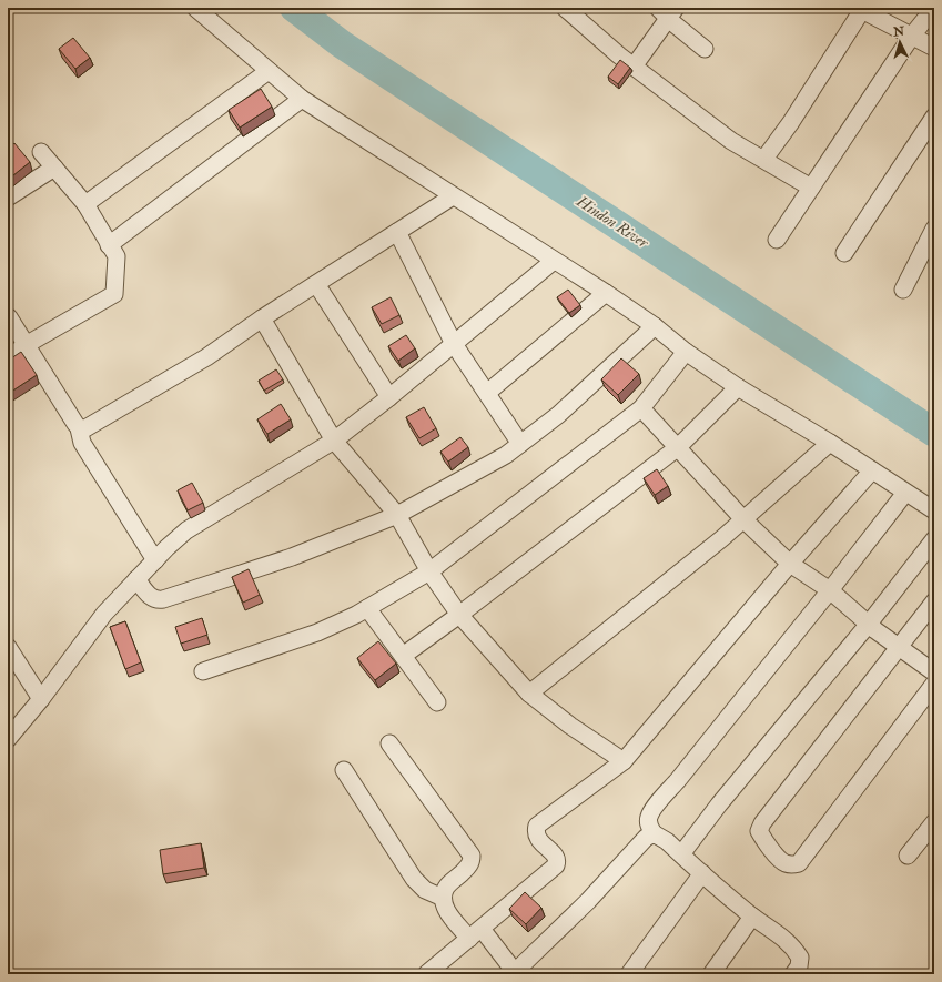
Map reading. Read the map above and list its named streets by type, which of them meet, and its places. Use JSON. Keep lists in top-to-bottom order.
{
  "water": ["Hindon River"],
  "north": "top"
}
